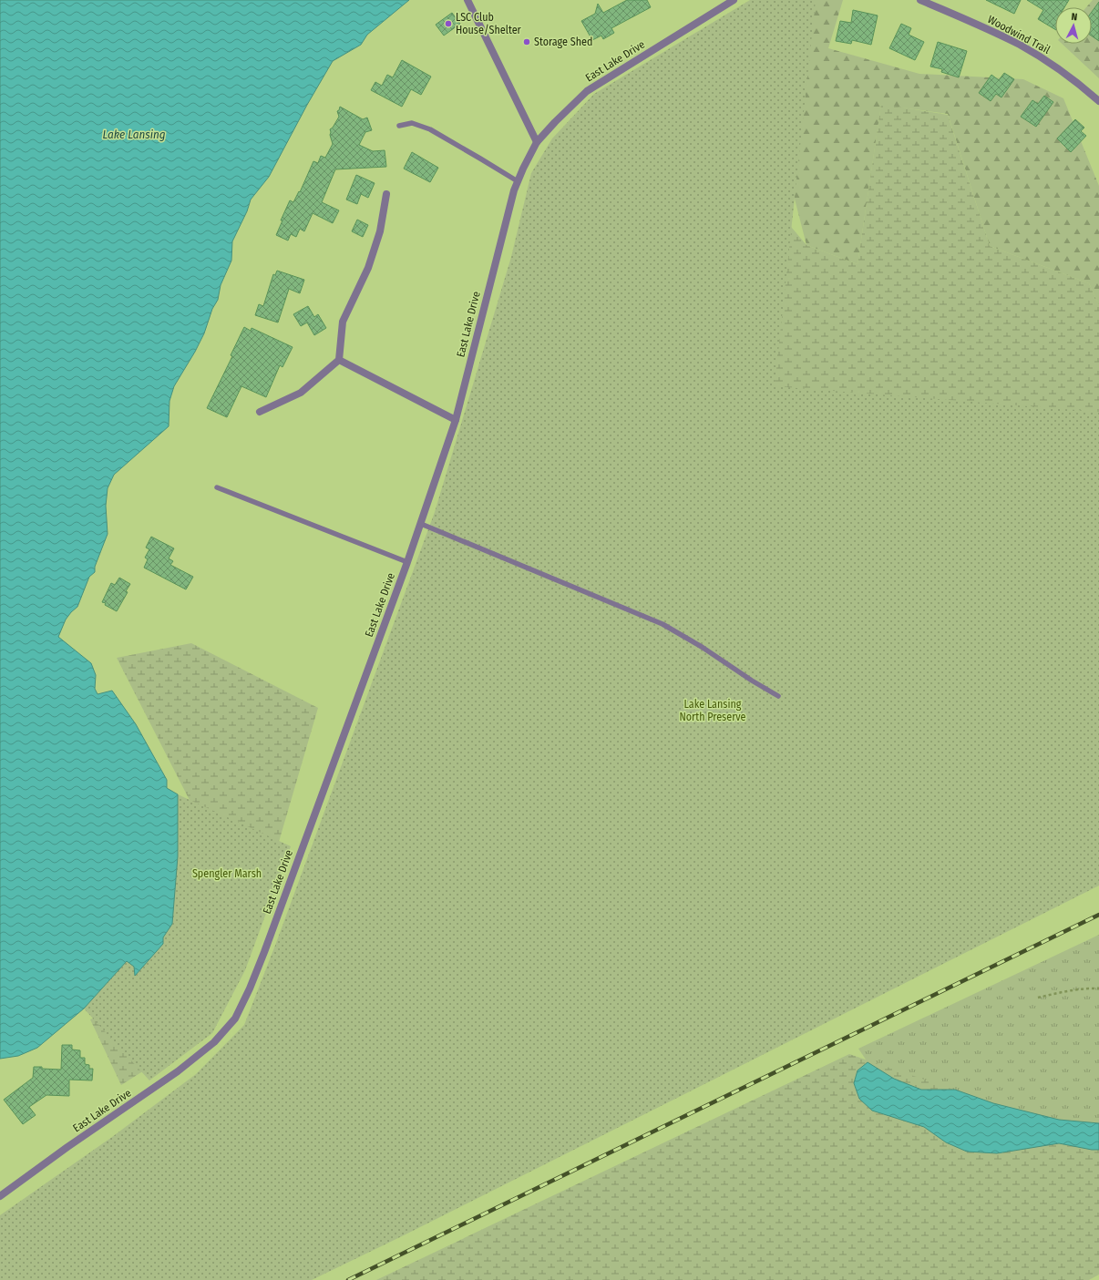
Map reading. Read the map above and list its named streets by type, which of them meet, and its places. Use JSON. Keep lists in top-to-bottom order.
{
  "streets": {
    "street": ["Woodwind Trail", "East Lake Drive"]
  },
  "water": ["Lake Lansing"],
  "parks": ["Lake Lansing North Preserve", "Spengler Marsh"],
  "places": ["LSC Club House/Shelter", "Storage Shed"],
  "north": "top"
}
